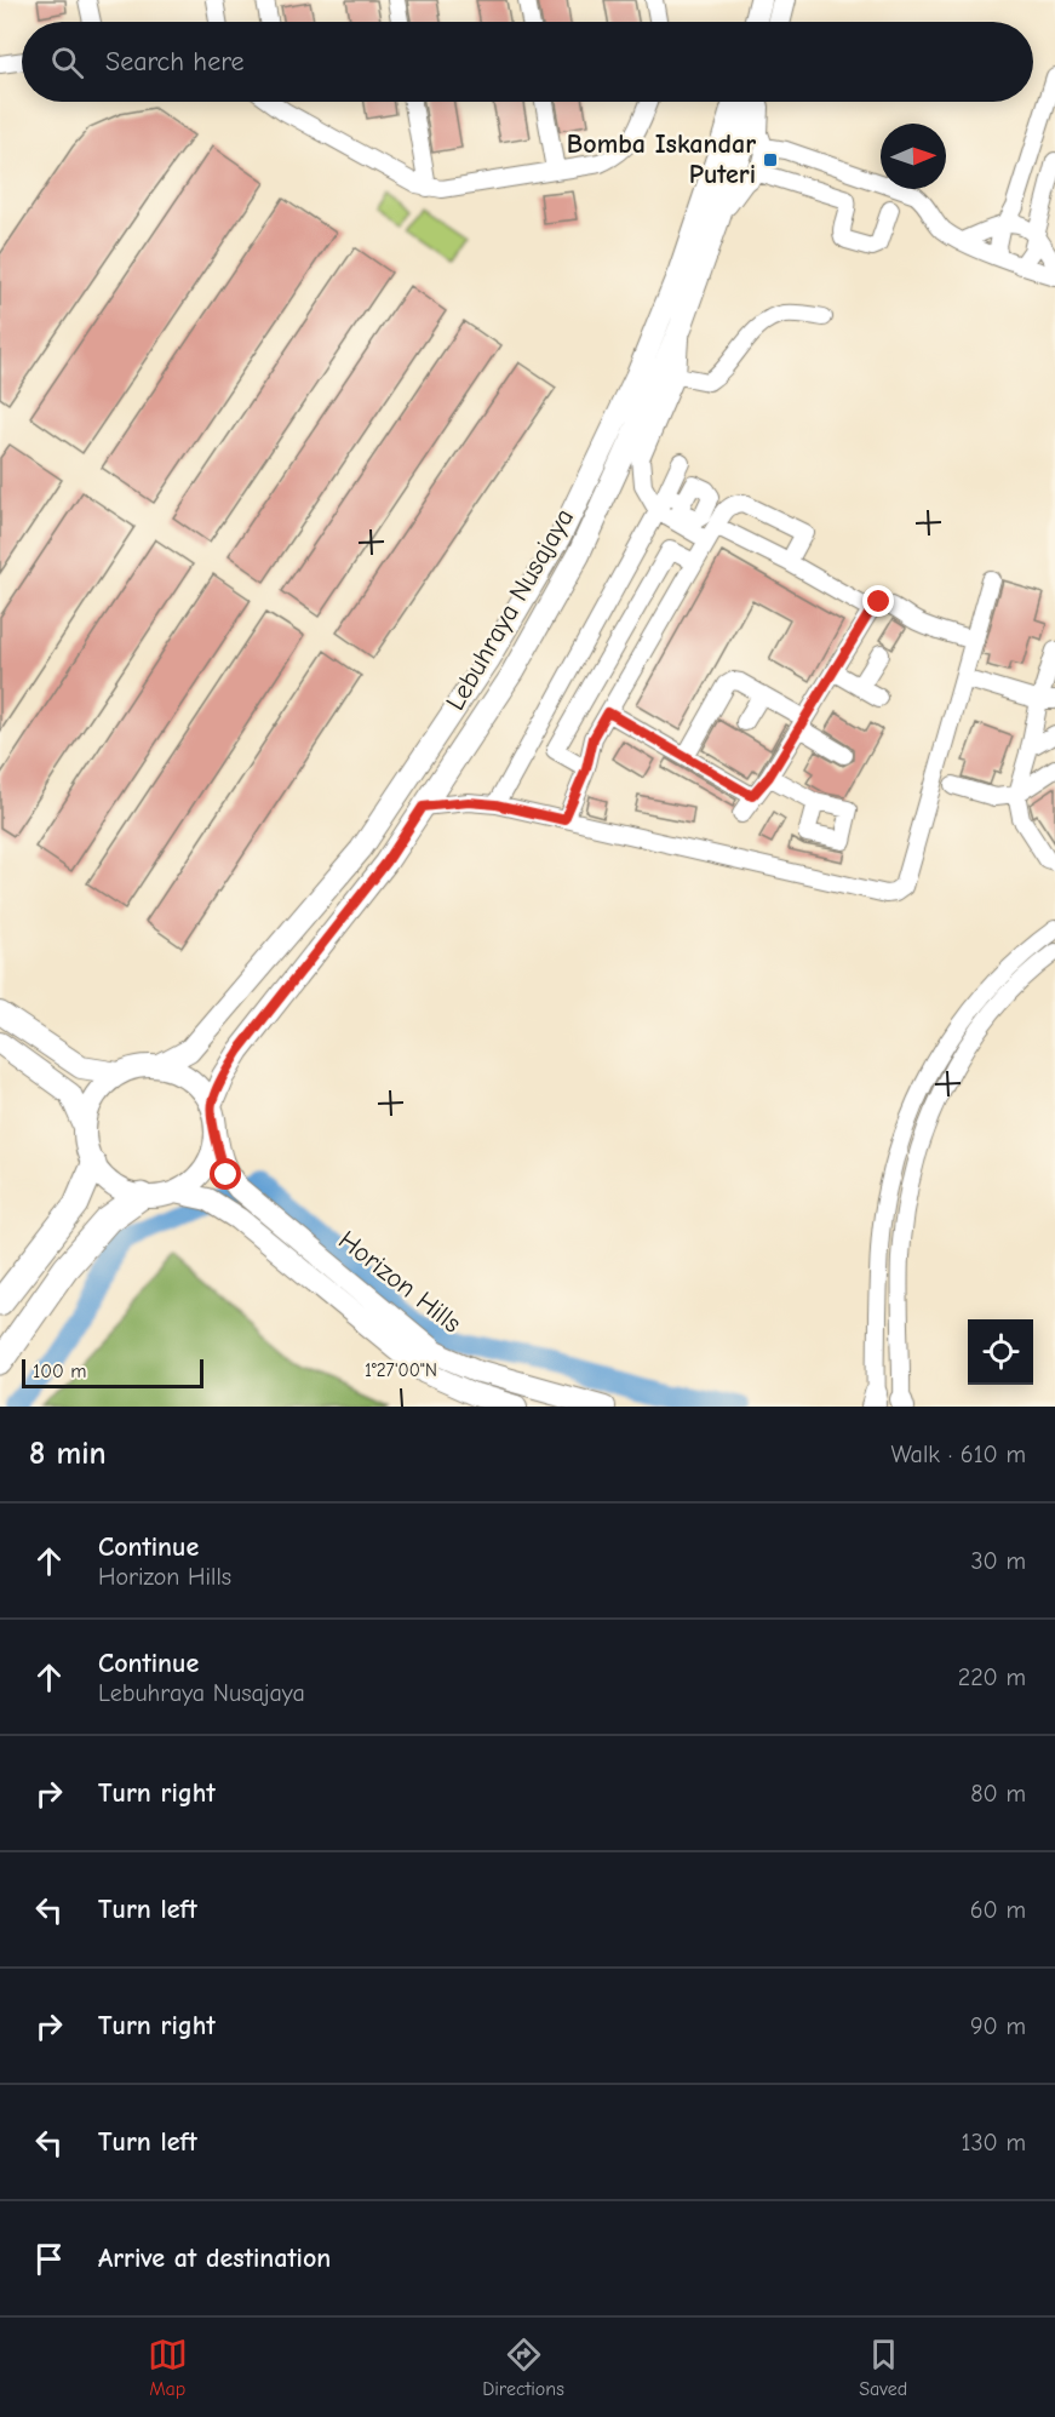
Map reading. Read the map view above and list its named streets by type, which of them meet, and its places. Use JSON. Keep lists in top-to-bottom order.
{
  "streets": {
    "main road": ["Lebuhraya Nusajaya", "Horizon Hills"]
  },
  "crossings": [
    ["Lebuhraya Nusajaya", "Horizon Hills"]
  ],
  "places": {
    "transit": ["Bomba Iskandar Puteri"]
  },
  "scale_bar": "100 m",
  "north": "right",
  "page": {
    "search": "Search here",
    "scale": "100 m",
    "heading": ["8 min", "Walk · 610 m"],
    "list": [
      ["Continue", "Horizon Hills", "30 m"],
      ["Continue", "Lebuhraya Nusajaya", "220 m"],
      ["Turn right", "80 m"],
      ["Turn left", "60 m"],
      ["Turn right", "90 m"],
      ["Turn left", "130 m"],
      "Arrive at destination"
    ],
    "nav": ["Map", "Directions", "Saved"]
  },
  "coordinates": ["1°27'00\"N"]
}
